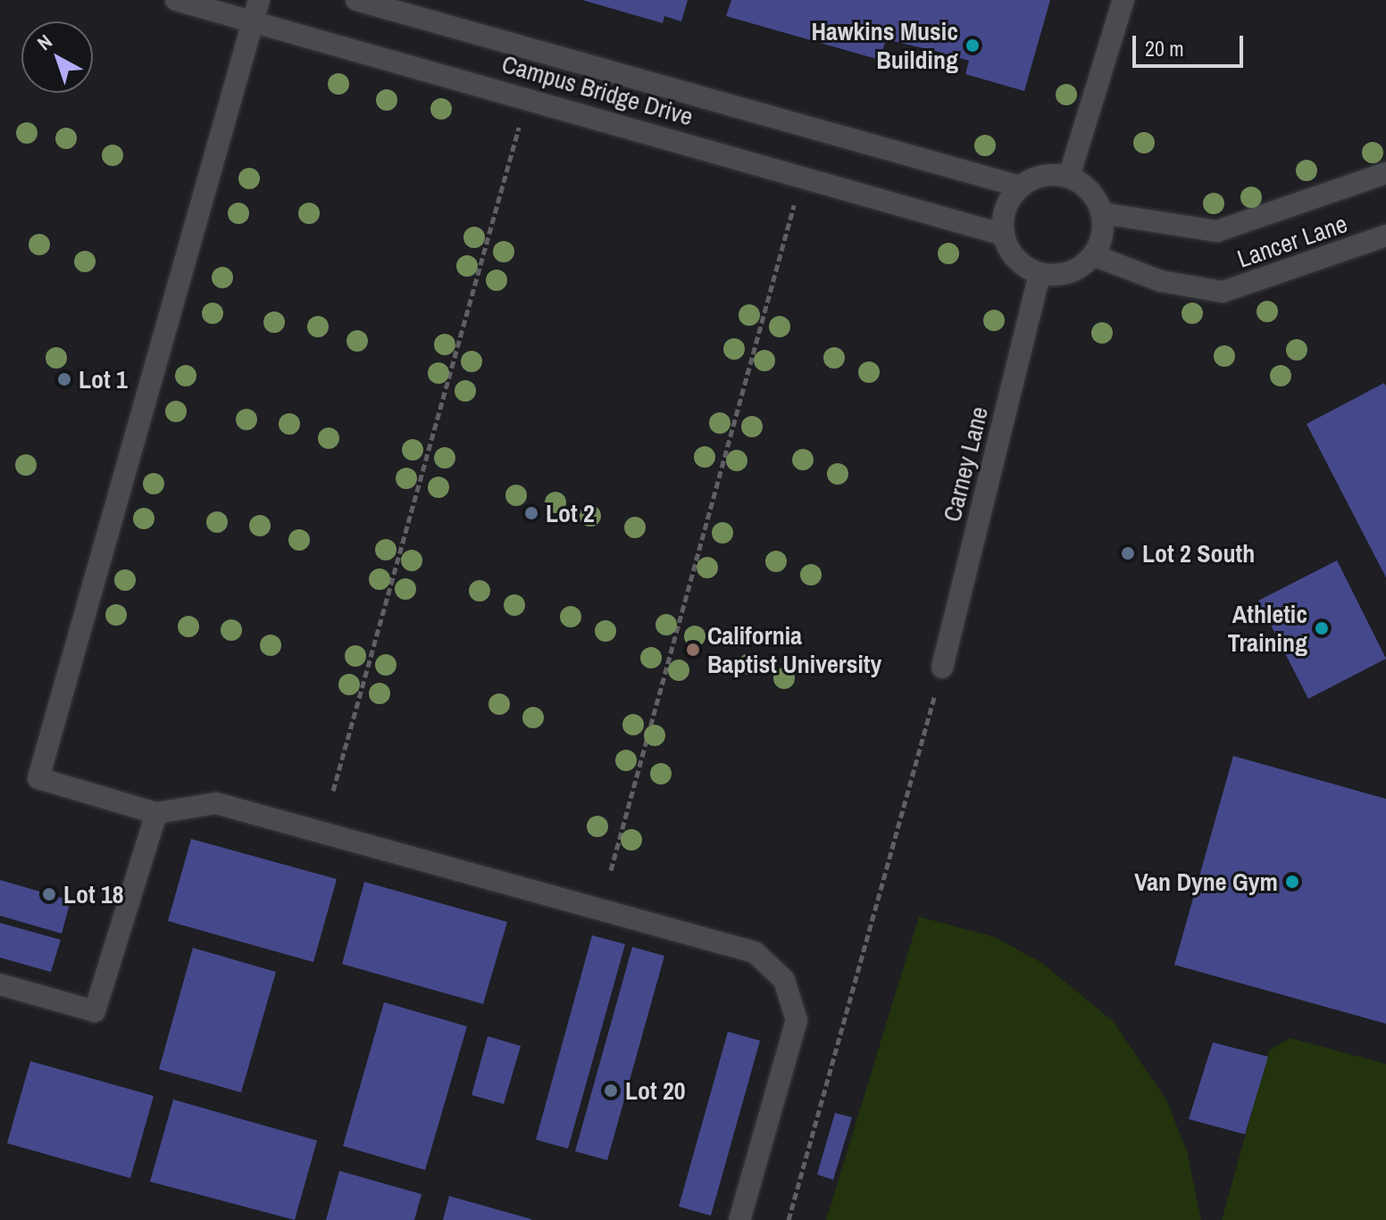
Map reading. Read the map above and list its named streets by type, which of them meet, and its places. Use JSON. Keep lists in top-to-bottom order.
{
  "streets": {
    "lane": ["Campus Bridge Drive", "Lancer Lane", "Carney Lane"]
  },
  "crossings": [
    ["Campus Bridge Drive", "Lancer Lane"],
    ["Campus Bridge Drive", "Carney Lane"],
    ["Lancer Lane", "Carney Lane"]
  ],
  "places": [
    "Hawkins Music Building",
    "Lot 1",
    "Lot 2",
    "Lot 2 South",
    "Athletic Training",
    "California Baptist University",
    "Van Dyne Gym",
    "Lot 18",
    "Lot 20"
  ],
  "scale_bar": "20 m",
  "north": "top left"
}
